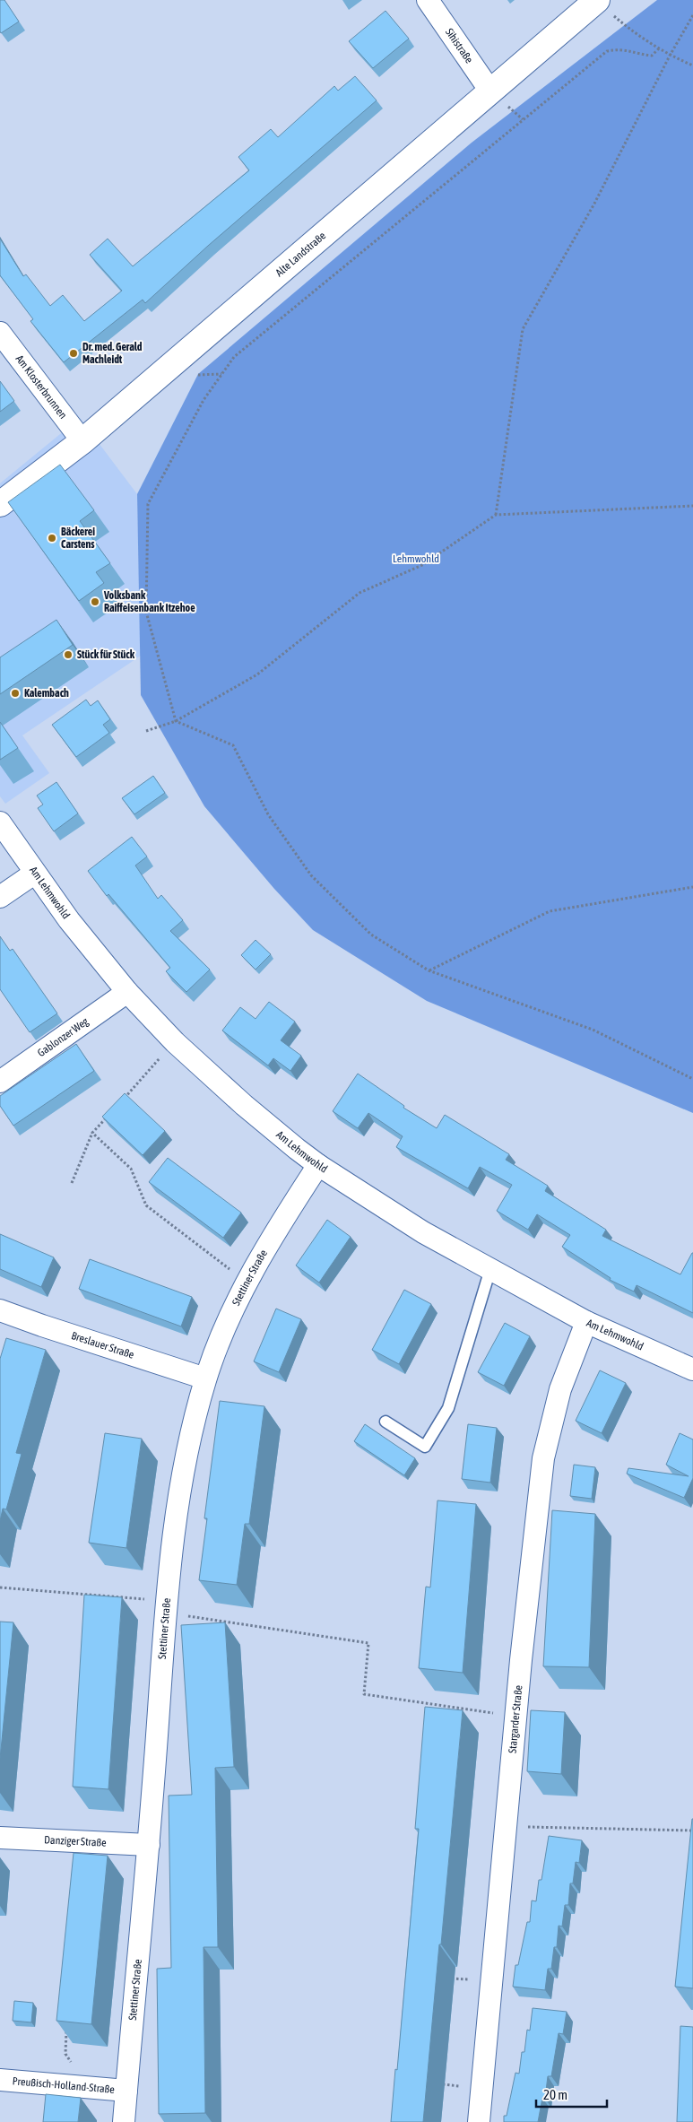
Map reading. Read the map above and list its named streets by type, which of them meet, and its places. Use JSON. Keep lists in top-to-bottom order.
{
  "streets": {
    "street": [
      "Sihistraße",
      "Alte Landstraße",
      "Am Klosterbrunnen",
      "Am Lehmwohld",
      "Gablonzer Weg",
      "Stettiner Straße",
      "Breslauer Straße",
      "Stargarder Straße",
      "Danziger Straße",
      "Preußisch-Holland-Straße"
    ]
  },
  "crossings": [
    ["Sihistraße", "Alte Landstraße"],
    ["Alte Landstraße", "Am Klosterbrunnen"],
    ["Am Lehmwohld", "Gablonzer Weg"],
    ["Am Lehmwohld", "Stettiner Straße"],
    ["Am Lehmwohld", "Stargarder Straße"],
    ["Stettiner Straße", "Breslauer Straße"],
    ["Stettiner Straße", "Danziger Straße"],
    ["Stettiner Straße", "Preußisch-Holland-Straße"]
  ],
  "parks": ["Lehmwohld"],
  "places": [
    "Dr. med. Gerald Machleidt",
    "Bäckerei Carstens",
    "Volksbank Raiffeisenbank Itzehoe",
    "Stück für Stück",
    "Kalembach"
  ],
  "scale_bar": "20 m"
}
